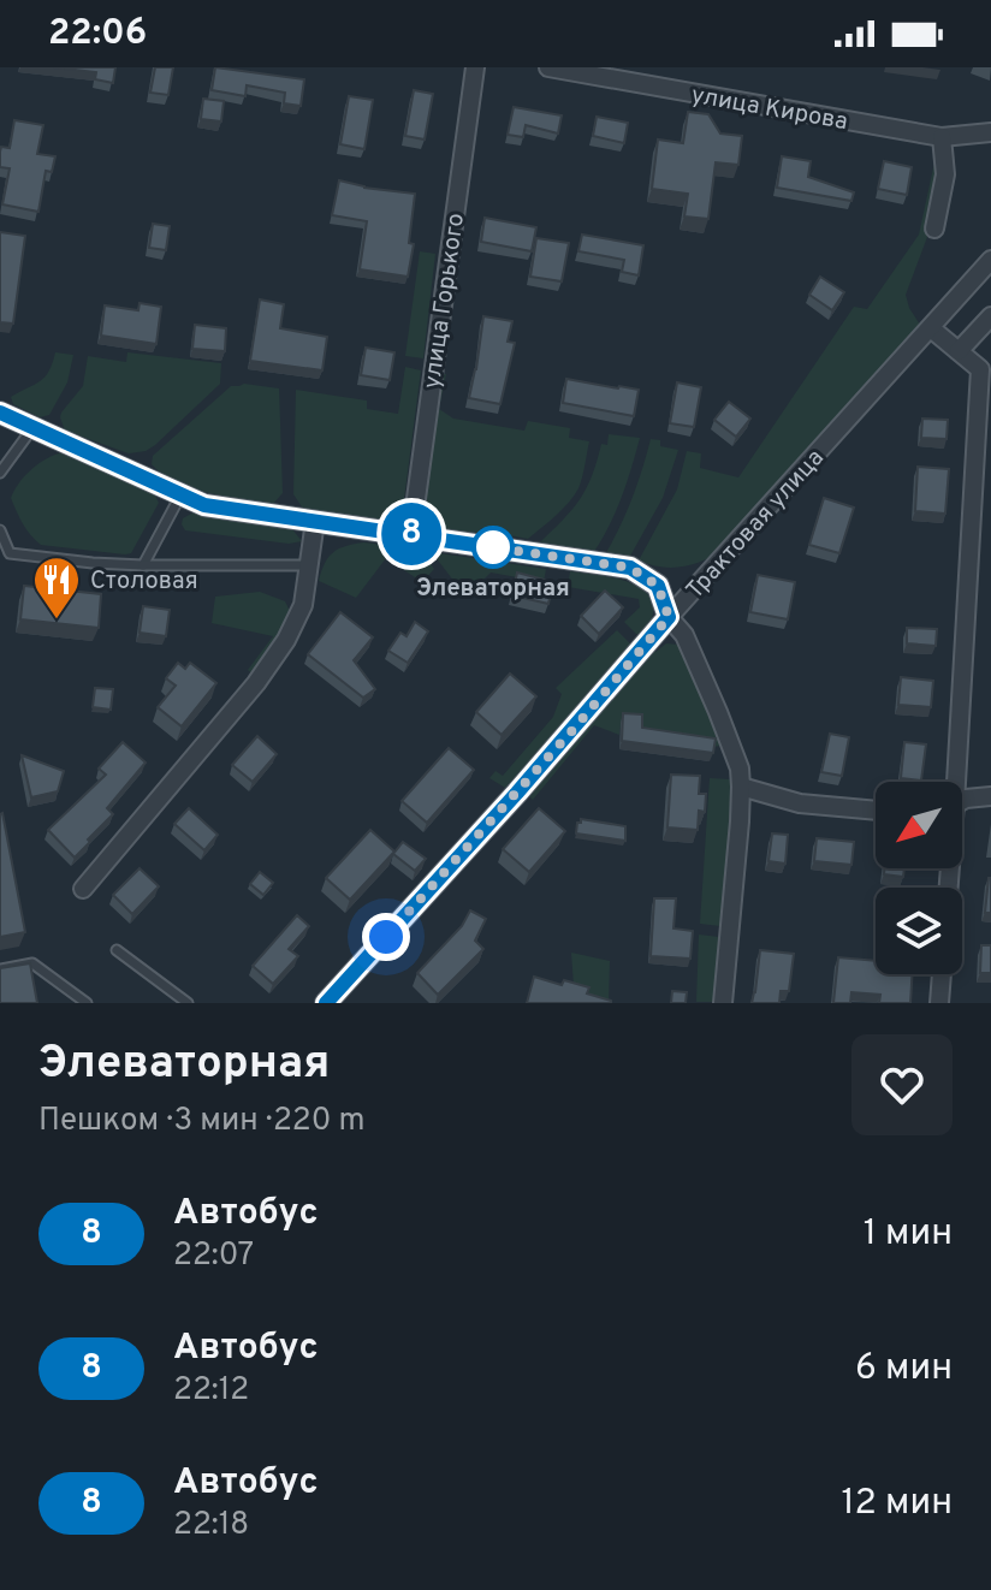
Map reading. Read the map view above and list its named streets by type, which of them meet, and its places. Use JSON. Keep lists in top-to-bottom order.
{
  "streets": {
    "street": ["улица Кирова", "улица Горького", "Трактовая улица"]
  },
  "places": {
    "other": ["Элеваторная"],
    "restaurant": ["Столовая"]
  },
  "lines": ["bus line 8"],
  "north": "bottom left",
  "page": {
    "status": "22:06",
    "on_map": "8",
    "heading": ["Элеваторная", "Пешком · 3 мин · 220 m"],
    "list": [
      {
        "mark": "8",
        "name": "Автобус",
        "note": "22:07",
        "value": "1 мин"
      },
      {
        "mark": "8",
        "name": "Автобус",
        "note": "22:12",
        "value": "6 мин"
      },
      {
        "mark": "8",
        "name": "Автобус",
        "note": "22:18",
        "value": "12 мин"
      }
    ]
  }
}
